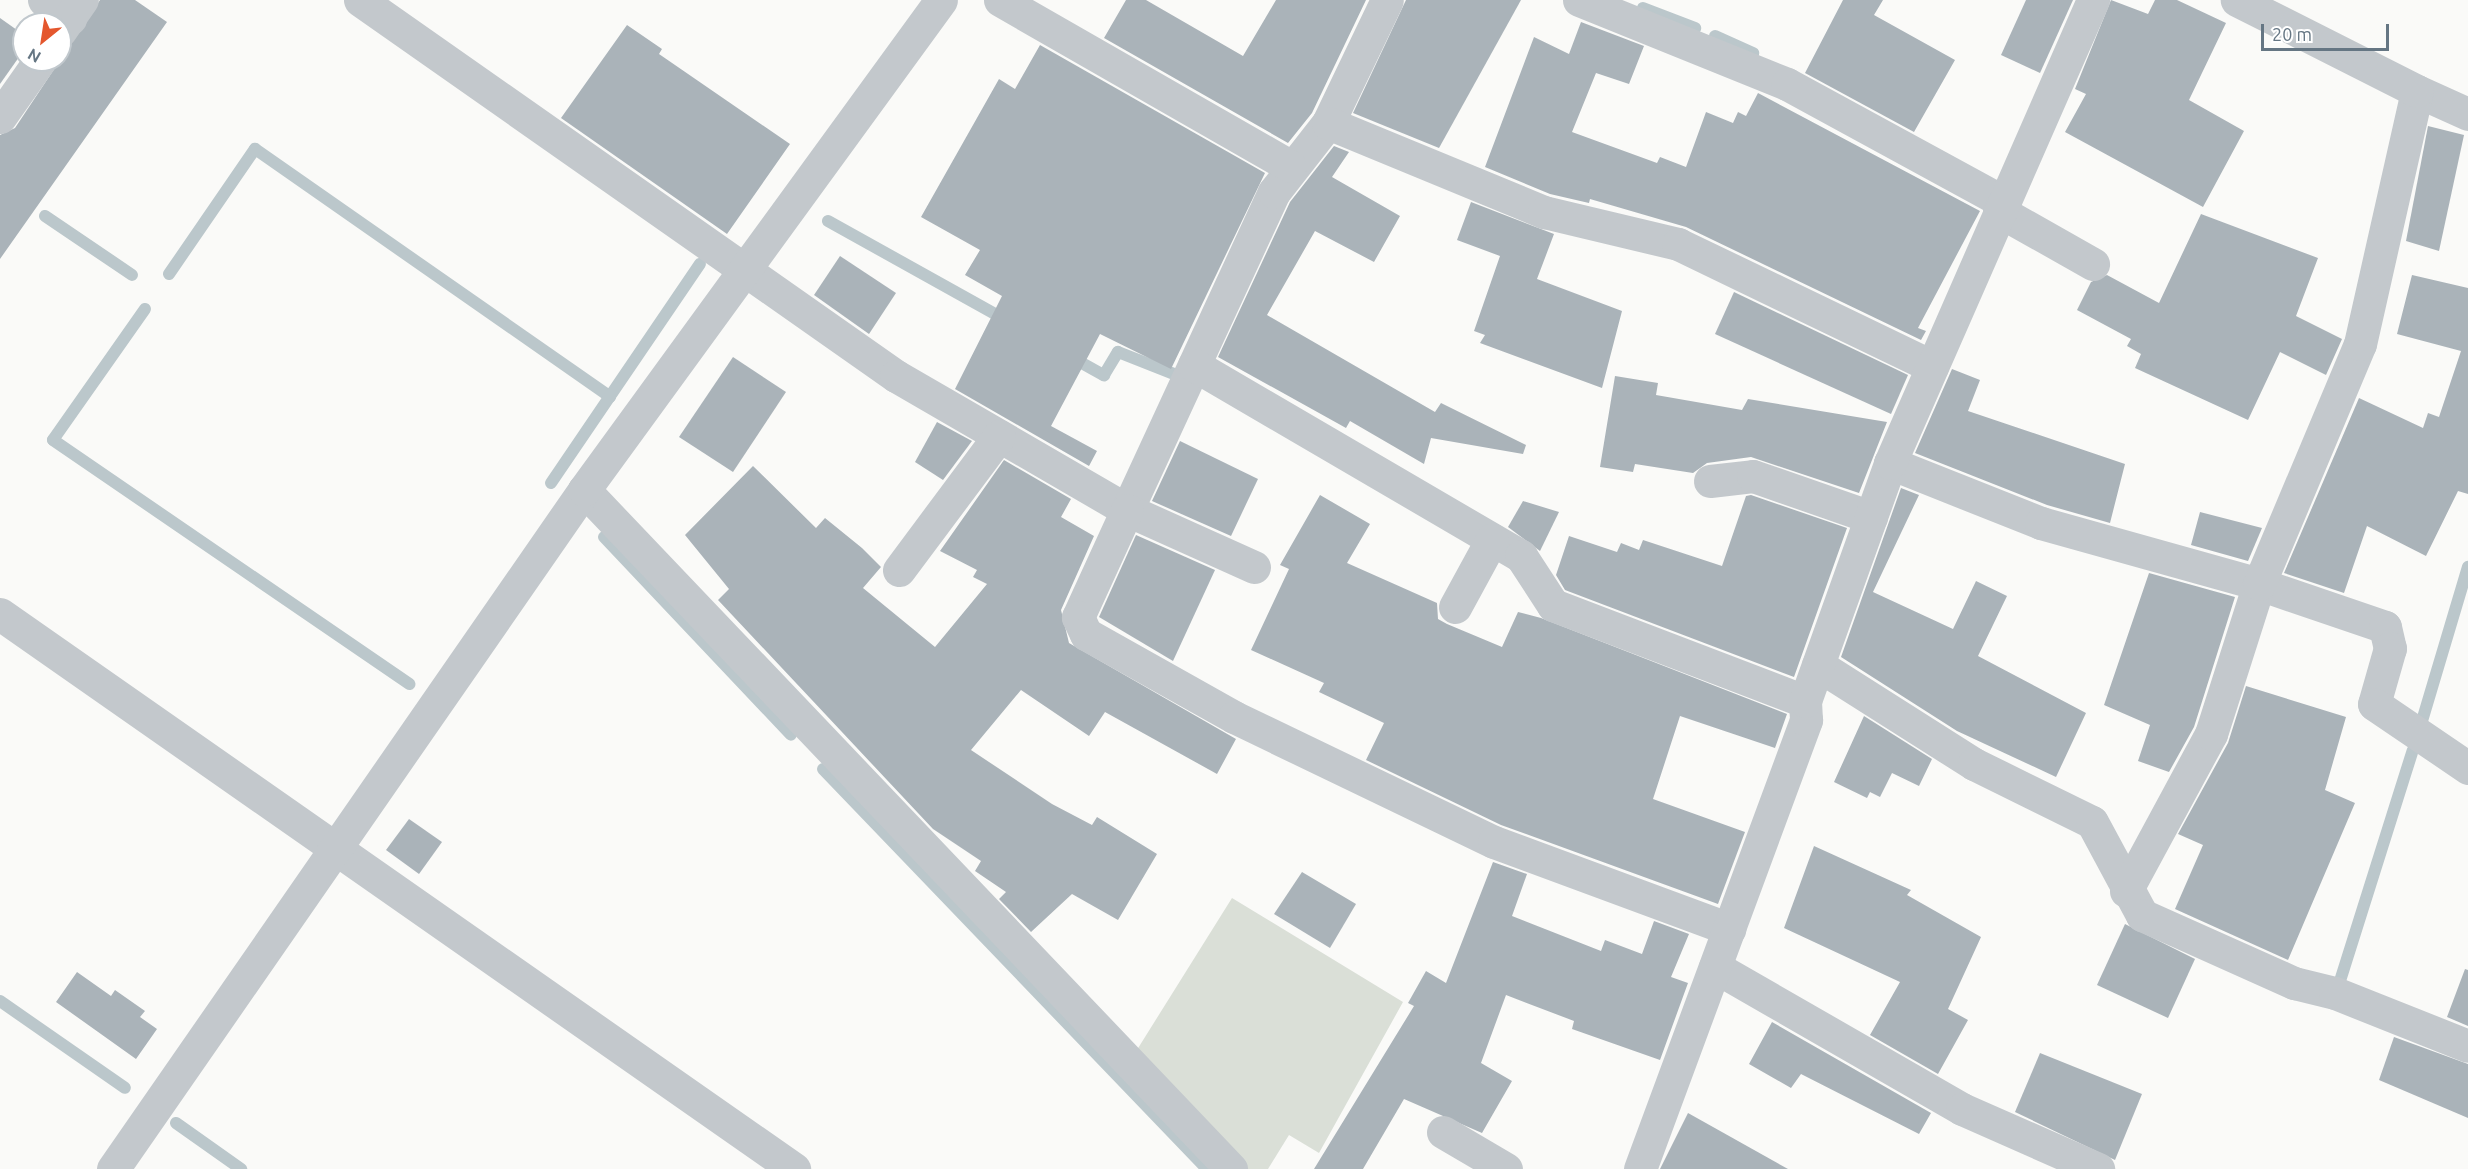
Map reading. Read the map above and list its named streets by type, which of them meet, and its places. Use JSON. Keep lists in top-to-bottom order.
{
  "scale_bar": "20 m",
  "north": "bottom left"
}
